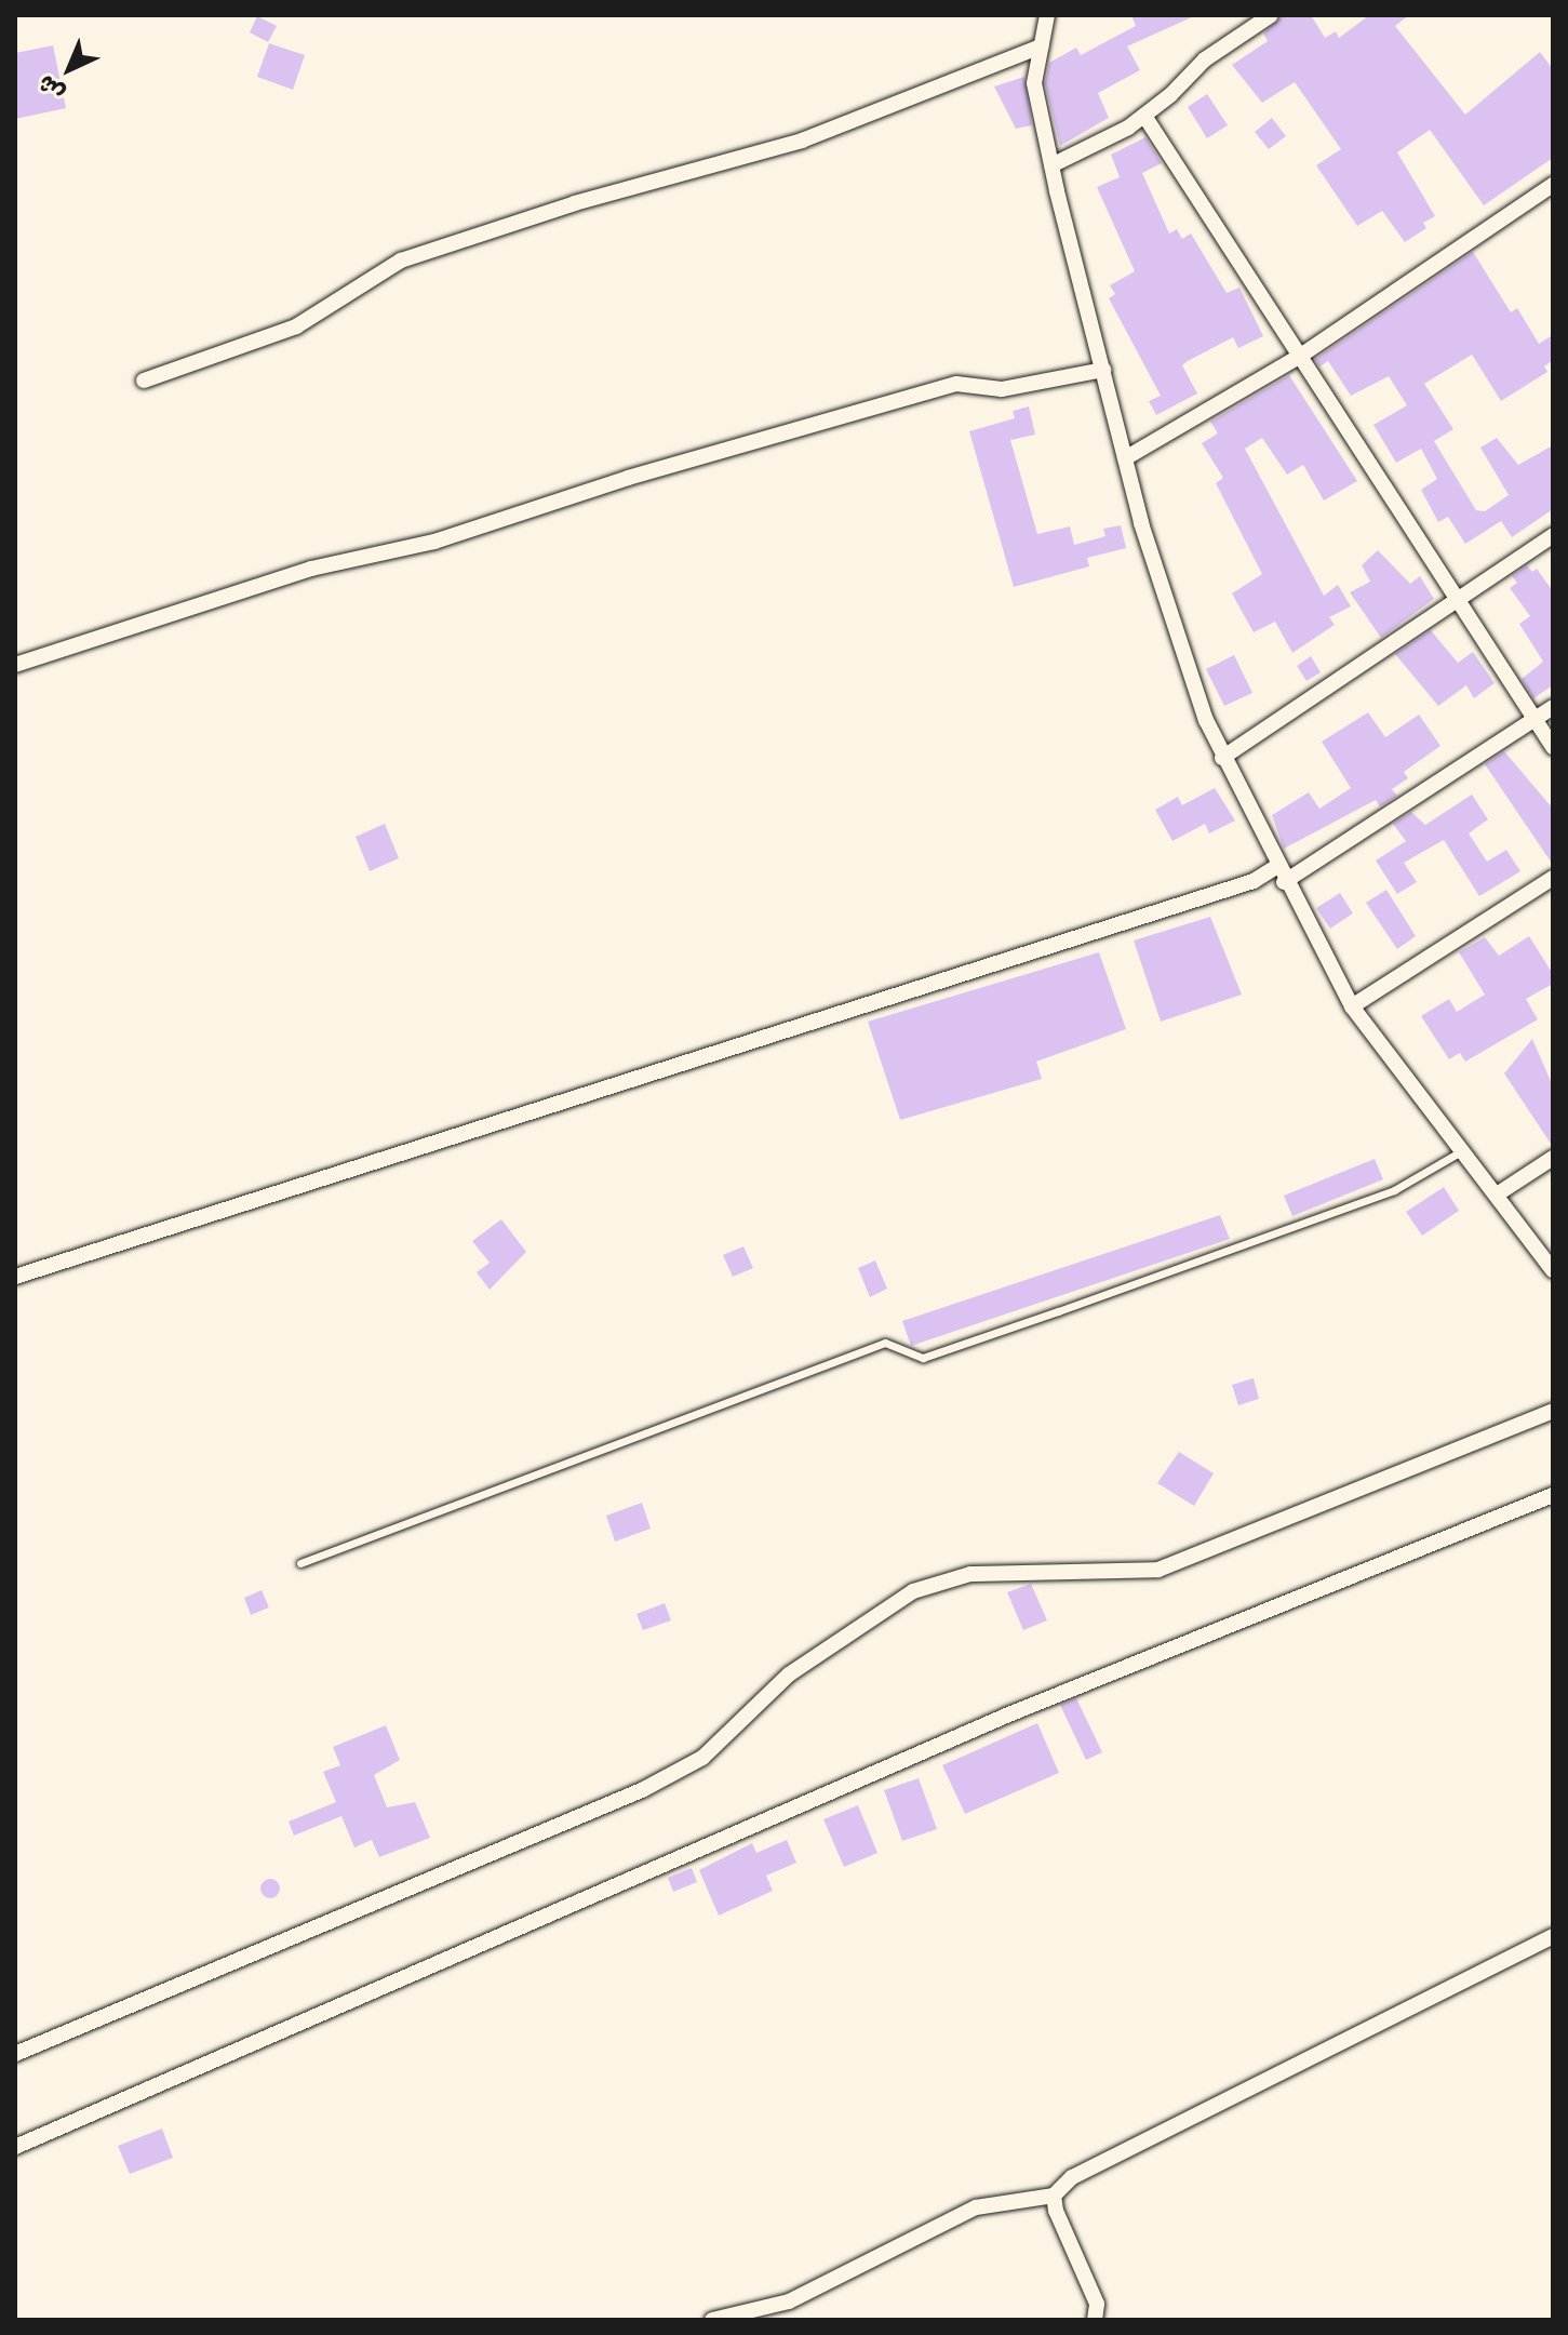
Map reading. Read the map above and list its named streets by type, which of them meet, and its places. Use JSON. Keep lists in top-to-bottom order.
{
  "north": "bottom left"
}
